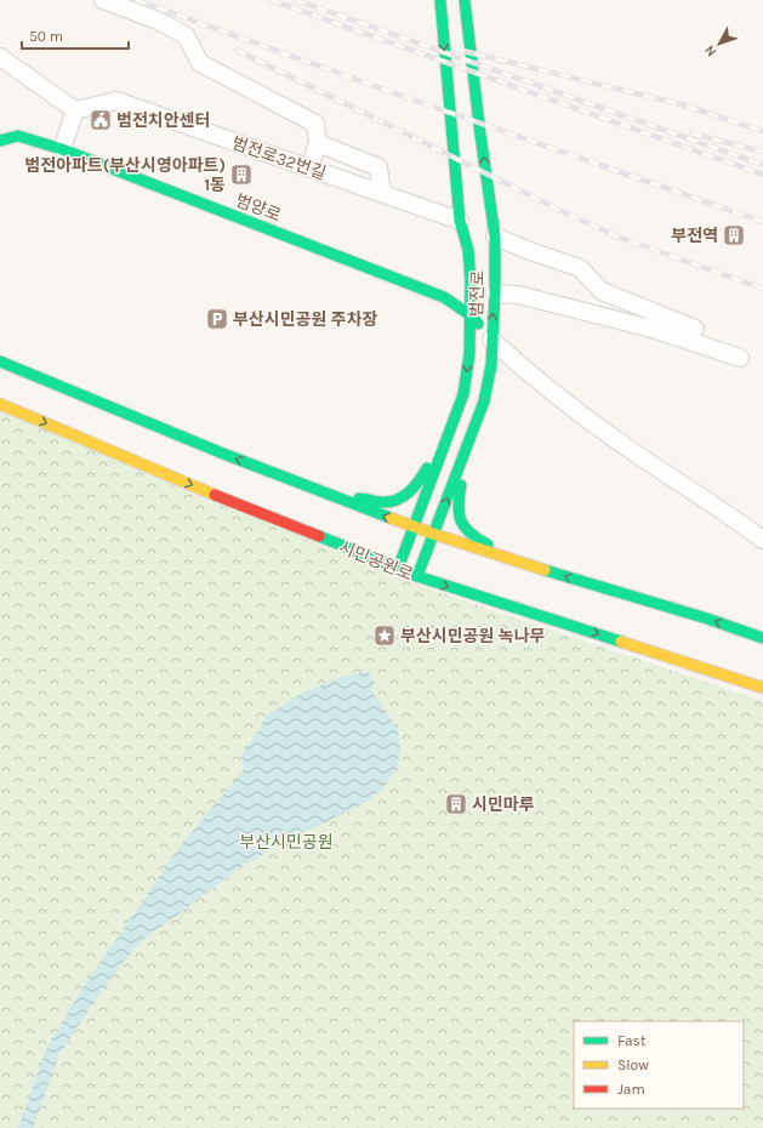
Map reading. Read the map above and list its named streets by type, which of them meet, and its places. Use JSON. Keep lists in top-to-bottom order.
{
  "streets": {
    "main road": ["범양로", "범전로", "시민공원로"],
    "street": ["범전로32번길"]
  },
  "crossings": [
    ["범전로32번길", "범전로"],
    ["범양로", "범전로"],
    ["범전로", "시민공원로"]
  ],
  "parks": ["부산시민공원"],
  "places": {
    "public building": ["범전치안센터"],
    "building": ["범전아파트(부산시영아파트) 1동", "부전역", "시민마루"],
    "parking": ["부산시민공원 주차장"],
    "place": ["부산시민공원 녹나무"]
  },
  "legend": ["Fast", "Slow", "Jam"],
  "scale_bar": "50 m",
  "north": "bottom left"
}
